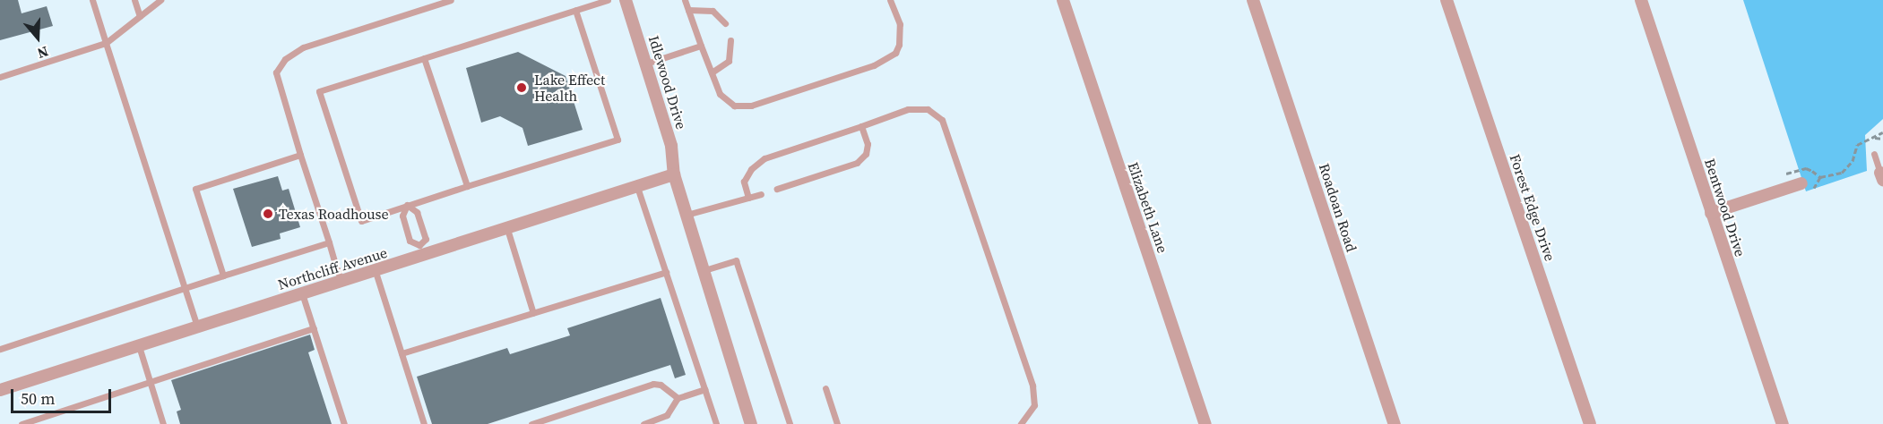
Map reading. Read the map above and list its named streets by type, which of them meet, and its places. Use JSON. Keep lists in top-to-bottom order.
{
  "streets": {
    "street": [
      "Idlewood Drive",
      "Elizabeth Lane",
      "Roadoan Road",
      "Forest Edge Drive",
      "Bentwood Drive",
      "Northcliff Avenue"
    ]
  },
  "crossings": [
    ["Idlewood Drive", "Northcliff Avenue"]
  ],
  "places": ["Lake Effect Health", "Texas Roadhouse"],
  "scale_bar": "50 m",
  "north": "bottom"
}
